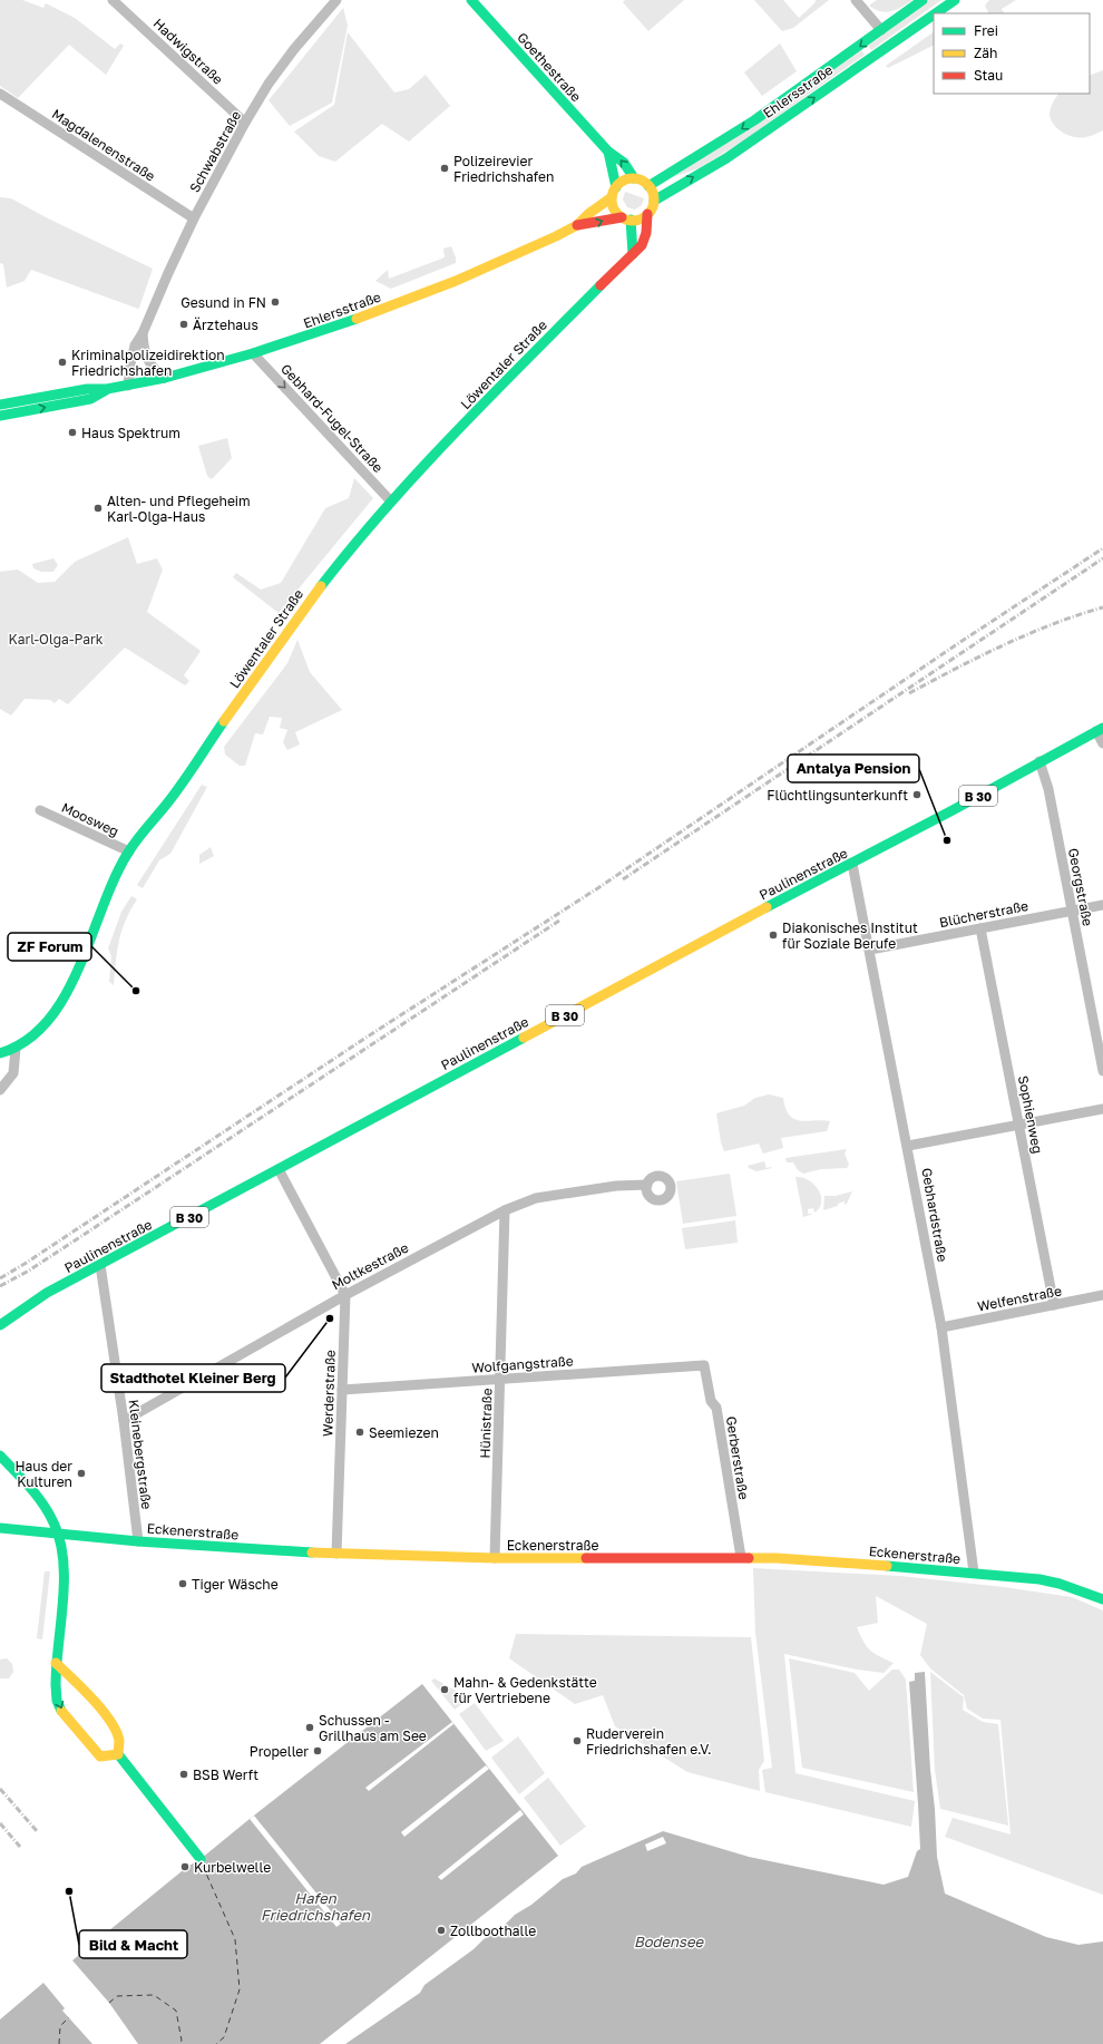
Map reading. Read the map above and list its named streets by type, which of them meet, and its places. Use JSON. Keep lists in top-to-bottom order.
{
  "streets": {
    "street": [
      "Hadwigstraße",
      "Goethestraße",
      "Ehlersstraße",
      "Magdalenenstraße",
      "Schwabstraße",
      "Löwentaler Straße",
      "Gebhard-Fugel-Straße",
      "B 30",
      "Moosweg",
      "Paulinenstraße",
      "Georgstraße",
      "Blücherstraße",
      "Sophienweg",
      "Gebhardstraße",
      "Moltkestraße",
      "Welfenstraße",
      "Wolfgangstraße",
      "Werderstraße",
      "Hünistraße",
      "Kleinebergstraße",
      "Gerberstraße",
      "Eckenerstraße"
    ]
  },
  "crossings": [
    ["Hadwigstraße", "Schwabstraße"],
    ["Goethestraße", "Ehlersstraße"],
    ["Goethestraße", "Löwentaler Straße"],
    ["Ehlersstraße", "Schwabstraße"],
    ["Ehlersstraße", "Löwentaler Straße"],
    ["Ehlersstraße", "Gebhard-Fugel-Straße"],
    ["Magdalenenstraße", "Schwabstraße"],
    ["Löwentaler Straße", "Gebhard-Fugel-Straße"],
    ["Löwentaler Straße", "Moosweg"],
    ["Paulinenstraße", "Georgstraße"],
    ["Paulinenstraße", "Gebhardstraße"],
    ["Paulinenstraße", "Kleinebergstraße"],
    ["Georgstraße", "Blücherstraße"],
    ["Blücherstraße", "Sophienweg"],
    ["Blücherstraße", "Gebhardstraße"],
    ["Sophienweg", "Welfenstraße"],
    ["Gebhardstraße", "Welfenstraße"],
    ["Gebhardstraße", "Eckenerstraße"],
    ["Moltkestraße", "Werderstraße"],
    ["Moltkestraße", "Hünistraße"],
    ["Moltkestraße", "Kleinebergstraße"],
    ["Wolfgangstraße", "Werderstraße"],
    ["Wolfgangstraße", "Hünistraße"],
    ["Wolfgangstraße", "Gerberstraße"],
    ["Werderstraße", "Eckenerstraße"],
    ["Hünistraße", "Eckenerstraße"],
    ["Kleinebergstraße", "Eckenerstraße"],
    ["Gerberstraße", "Eckenerstraße"]
  ],
  "one_way": ["Gebhard-Fugel-Straße"],
  "water": ["Hafen Friedrichshafen", "Bodensee"],
  "parks": ["Karl-Olga-Park"],
  "places": [
    "Polizeirevier Friedrichshafen",
    "Gesund in FN",
    "Ärztehaus",
    "Kriminalpolizeidirektion Friedrichshafen",
    "Haus Spektrum",
    "Alten- und Pflegeheim Karl-Olga-Haus",
    "Flüchtlingsunterkunft",
    "Antalya Pension",
    "Diakonisches Institut für Soziale Berufe",
    "ZF Forum",
    "Stadthotel Kleiner Berg",
    "Seemiezen",
    "Haus der Kulturen",
    "Tiger Wäsche",
    "Mahn- & Gedenkstätte für Vertriebene",
    "Schussen - Grillhaus am See",
    "Ruderverein Friedrichshafen e.V.",
    "Propeller",
    "BSB Werft",
    "Kurbelwelle",
    "Bild & Macht",
    "Zollboothalle"
  ],
  "legend": ["Frei", "Zäh", "Stau"]
}
